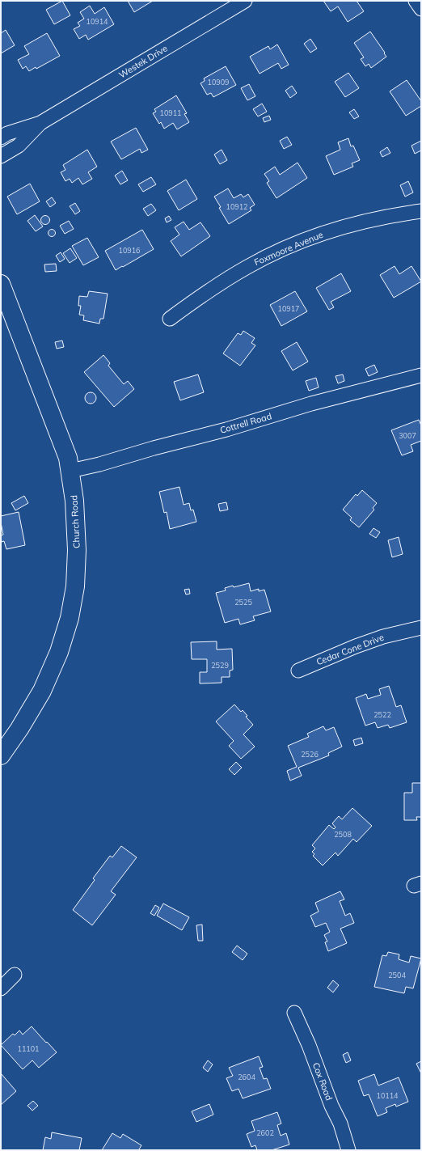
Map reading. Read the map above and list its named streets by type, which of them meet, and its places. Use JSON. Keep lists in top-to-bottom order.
{
  "streets": {
    "main road": ["Church Road"],
    "street": [
      "Westek Drive",
      "Foxmoore Avenue",
      "Cottrell Road",
      "Cedar Cone Drive",
      "Cox Road"
    ]
  },
  "crossings": [
    ["Cottrell Road", "Church Road"]
  ],
  "house_numbers": [
    "10914",
    "10909",
    "10911",
    "10912",
    "10916",
    "10917",
    "3007",
    "2525",
    "2529",
    "2522",
    "2526",
    "2508",
    "2504",
    "11101",
    "2604",
    "10114",
    "2602"
  ]
}
